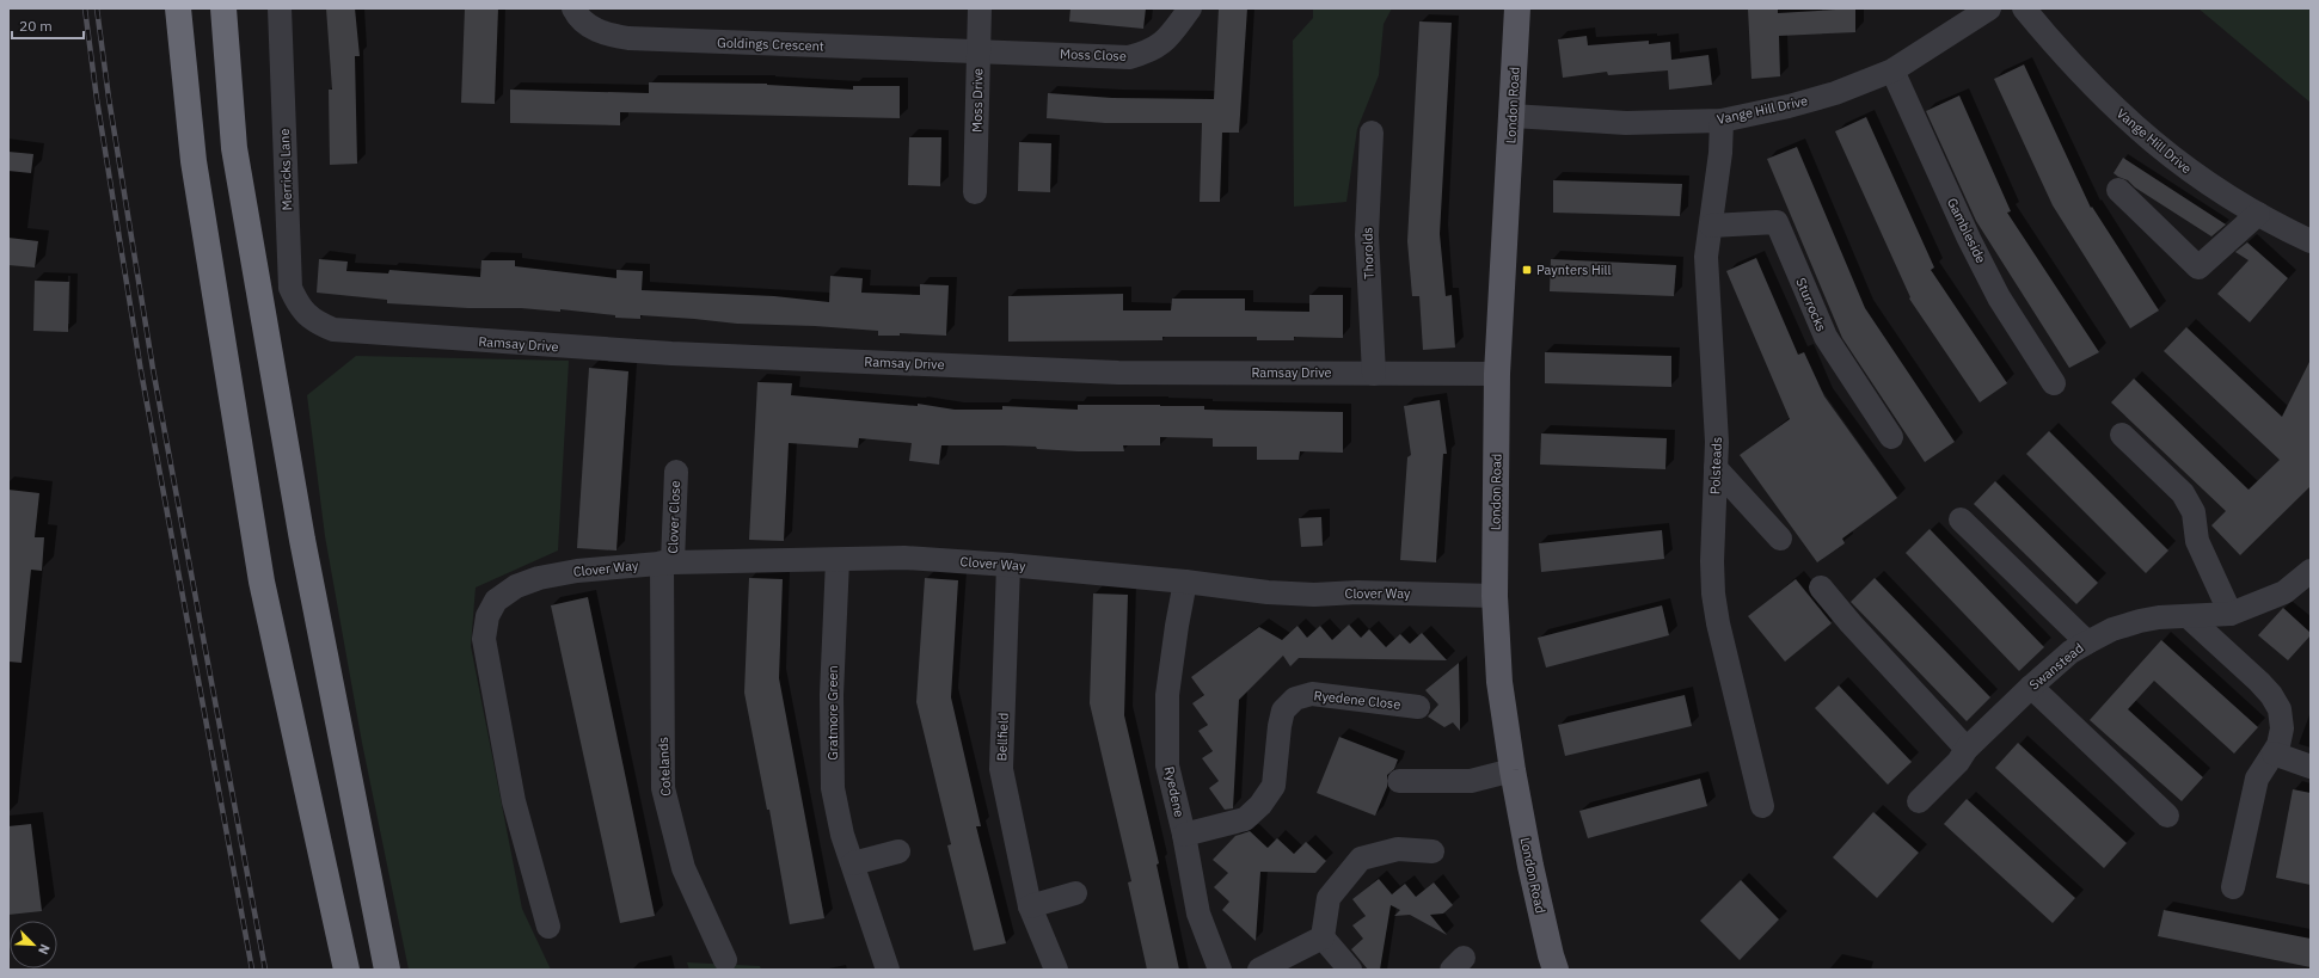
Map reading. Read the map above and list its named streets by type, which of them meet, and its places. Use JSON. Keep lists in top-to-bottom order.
{
  "streets": {
    "main road": ["London Road"],
    "street": [
      "Goldings Crescent",
      "Moss Close",
      "Moss Drive",
      "Vange Hill Drive",
      "Merricks Lane",
      "Gambleside",
      "Thorolds",
      "Sturrocks",
      "Ramsay Drive",
      "Polsteads",
      "Clover Close",
      "Clover Way",
      "Swanstead",
      "Ryedene Close",
      "Gratmore Green",
      "Bellfield",
      "Cotelands",
      "Ryedene"
    ]
  },
  "crossings": [
    ["Goldings Crescent", "Moss Close"],
    ["Goldings Crescent", "Moss Drive"],
    ["Moss Close", "Moss Drive"],
    ["London Road", "Vange Hill Drive"],
    ["London Road", "Ramsay Drive"],
    ["London Road", "Clover Way"],
    ["Vange Hill Drive", "Gambleside"],
    ["Vange Hill Drive", "Polsteads"],
    ["Merricks Lane", "Ramsay Drive"],
    ["Thorolds", "Ramsay Drive"],
    ["Sturrocks", "Polsteads"],
    ["Clover Close", "Clover Way"],
    ["Clover Close", "Cotelands"],
    ["Clover Way", "Gratmore Green"],
    ["Clover Way", "Bellfield"],
    ["Clover Way", "Cotelands"],
    ["Clover Way", "Ryedene"],
    ["Ryedene Close", "Ryedene"]
  ],
  "places": {
    "transit": ["Paynters Hill"]
  },
  "scale_bar": "20 m",
  "north": "bottom right"
}
